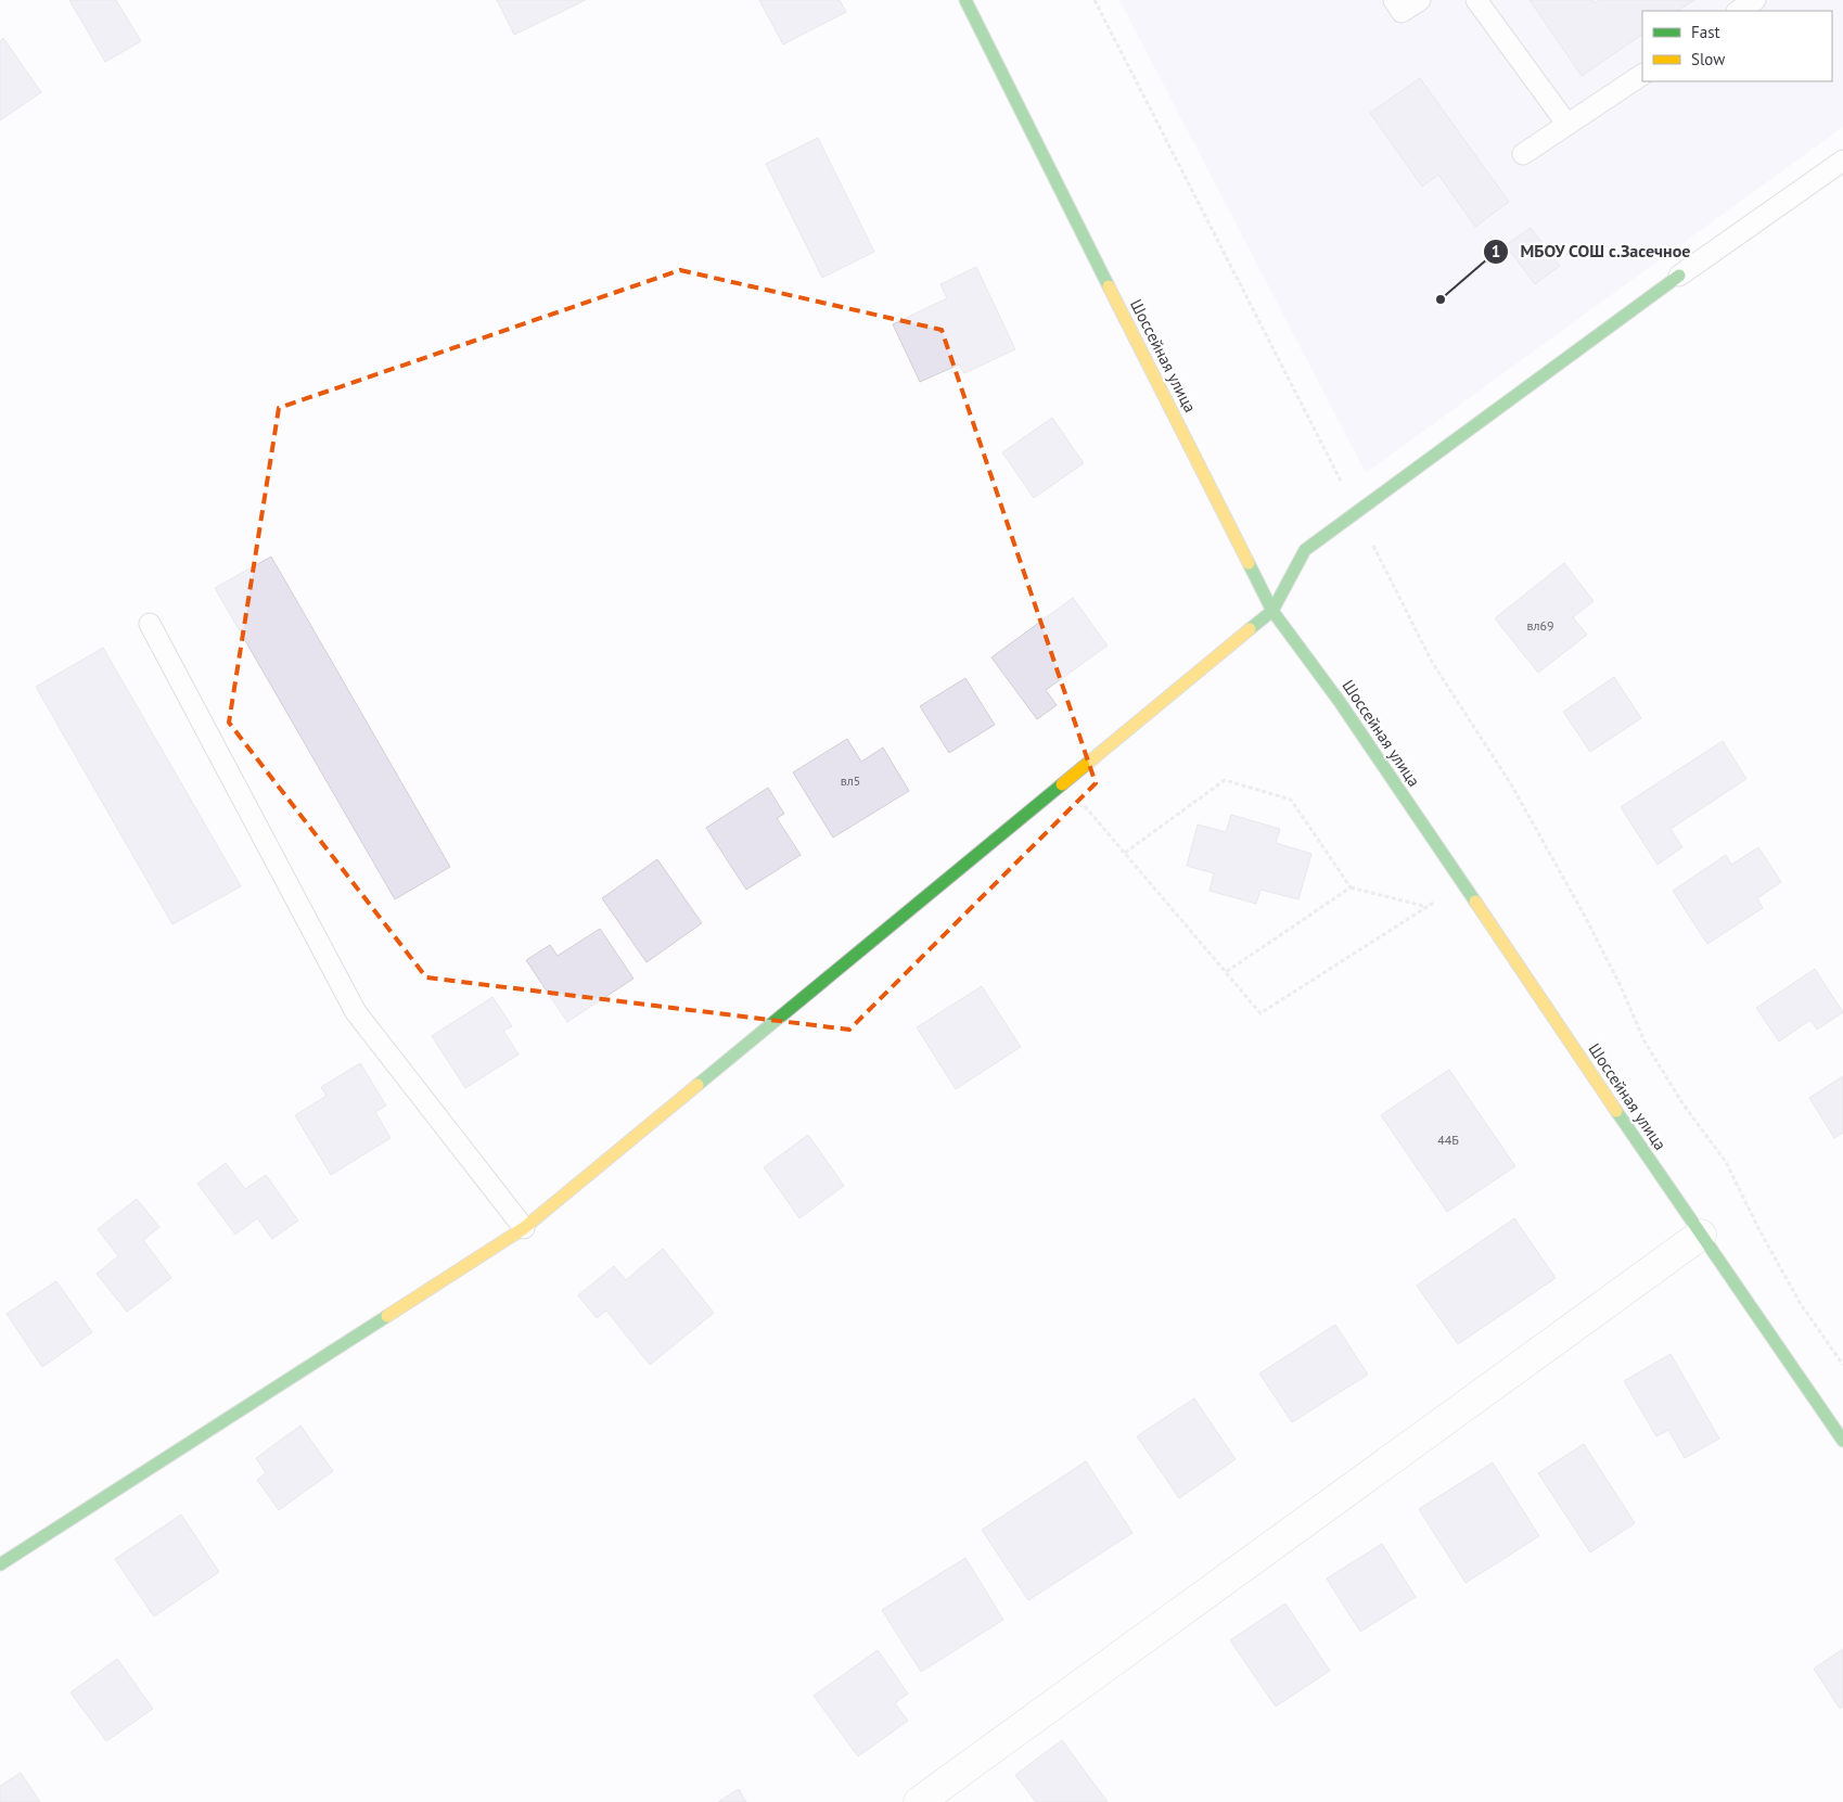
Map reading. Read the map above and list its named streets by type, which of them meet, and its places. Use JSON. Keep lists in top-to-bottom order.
{
  "streets": {
    "street": ["Шоссейная улица"]
  },
  "places": ["МБОУ СОШ с.Засечное"],
  "house_numbers": ["вл69", "вл5", "44Б"],
  "legend": ["Fast", "Slow"]
}
